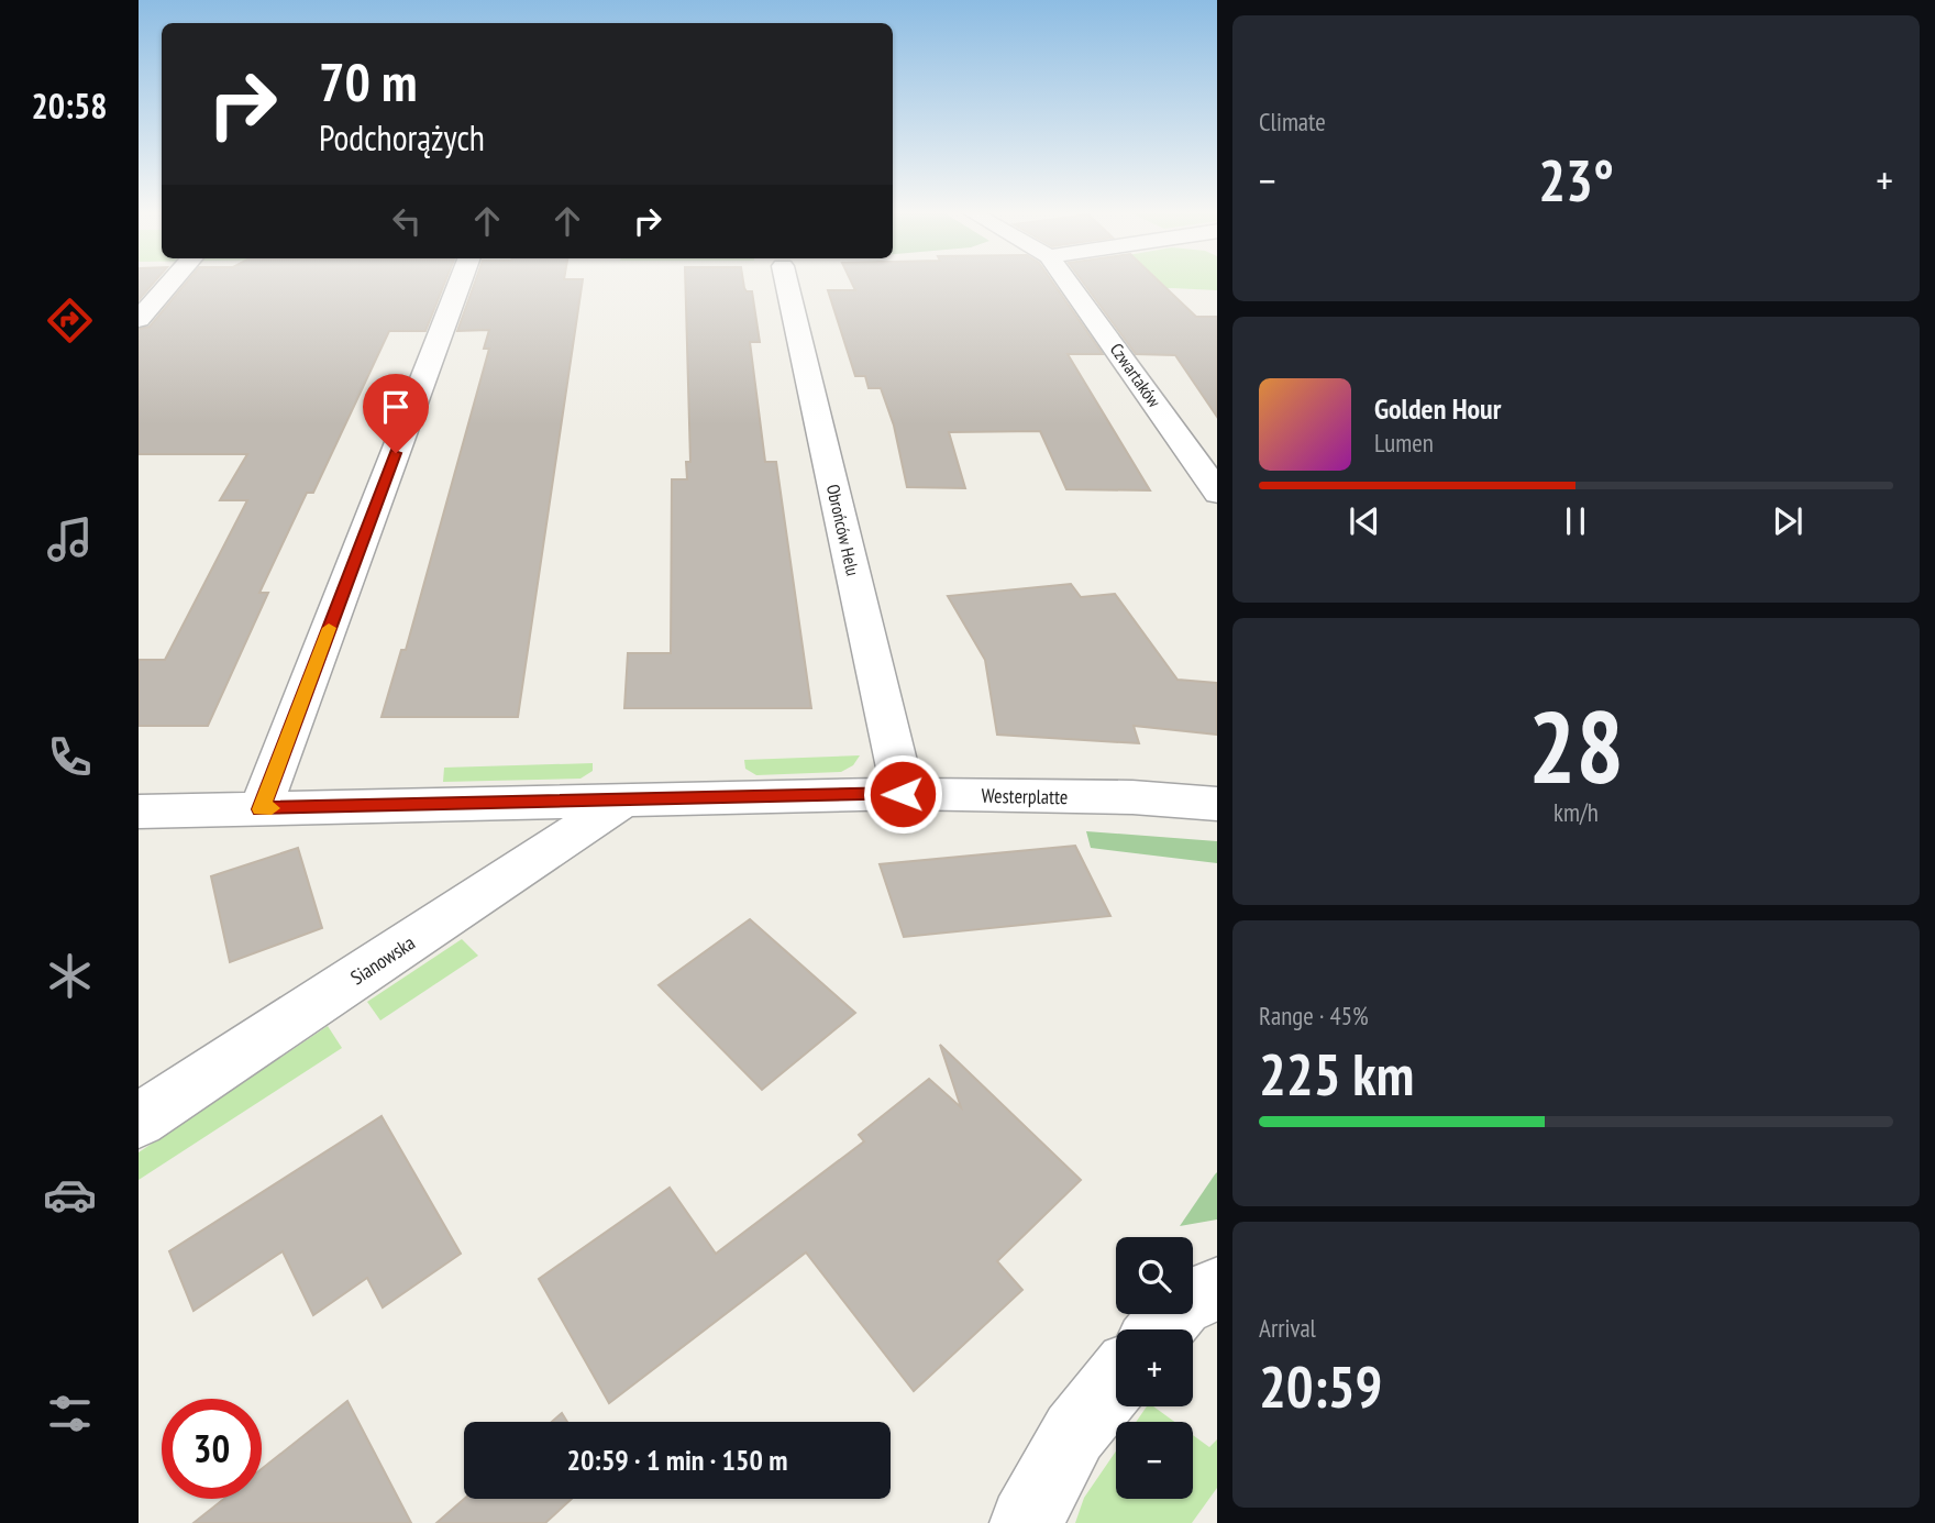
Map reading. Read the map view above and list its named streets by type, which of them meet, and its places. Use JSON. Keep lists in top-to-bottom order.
{
  "streets": {
    "street": [
      "Czwartaków",
      "Obrońców Helu",
      "Westerplatte",
      "Sianowska"
    ]
  },
  "crossings": [
    ["Obrońców Helu", "Westerplatte"],
    ["Westerplatte", "Sianowska"]
  ],
  "page": {
    "tabs": "20:58",
    "tile": [
      "Climate",
      ["28", "km/h"],
      ["Range · 45%", "225 km"],
      ["Arrival", "20:59"]
    ],
    "turn": ["70 m", "Podchorążych"],
    "heat": ["−", "23°", "+"],
    "song": ["Golden Hour", "Lumen"],
    "map_buttons": ["+", "−"],
    "limit": "30",
    "trip": "20:59 · 1 min · 150 m"
  }
}
